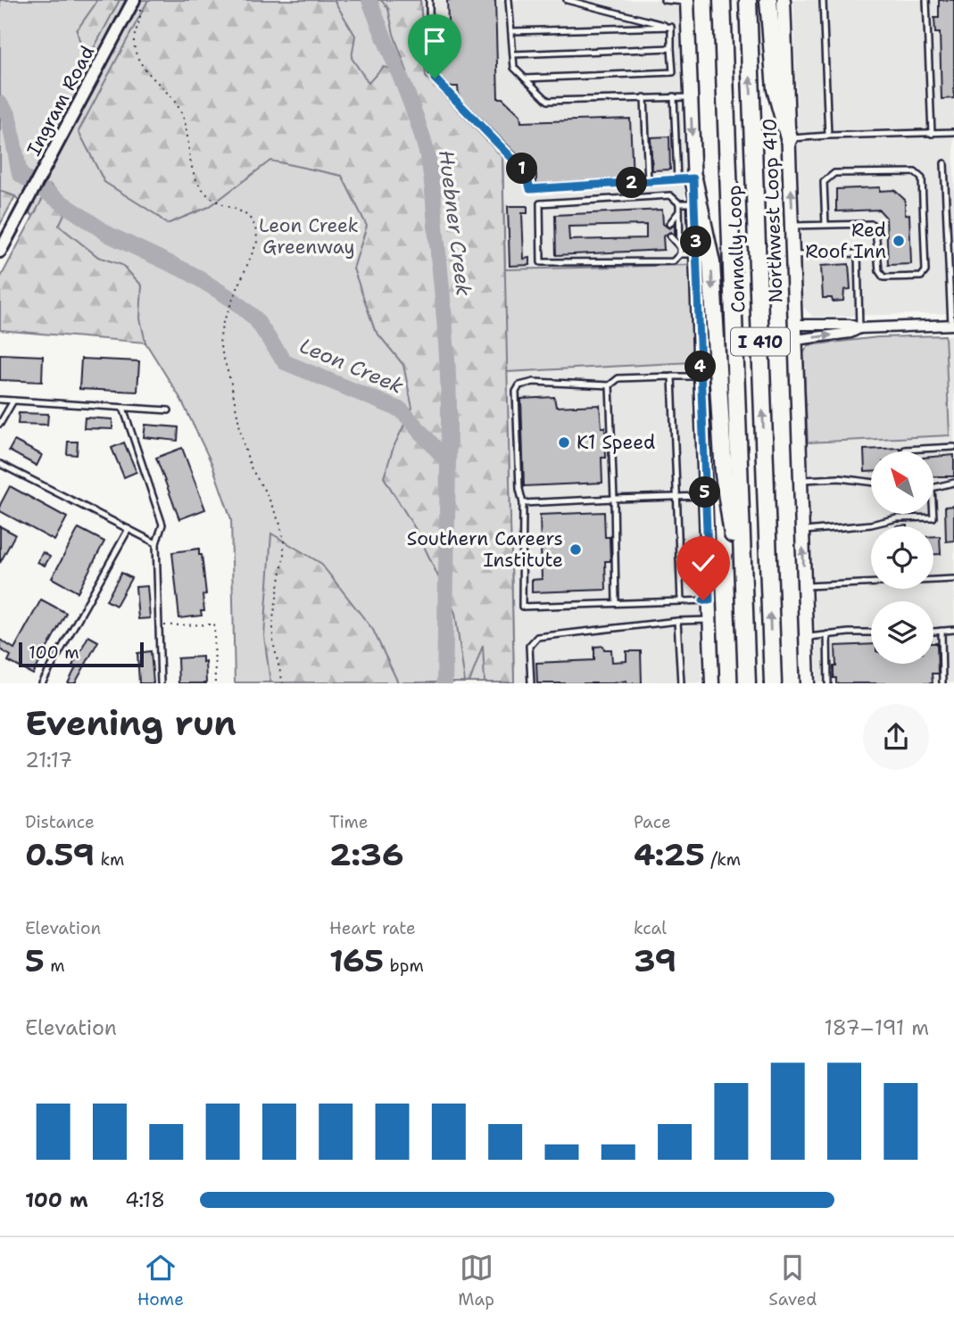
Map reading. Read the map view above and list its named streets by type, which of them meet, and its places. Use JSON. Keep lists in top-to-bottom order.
{
  "streets": {
    "highway": ["Connally Loop", "I 410"],
    "main road": ["Northwest Loop 410"],
    "street": ["Ingram Road"]
  },
  "water": ["Huebner Creek", "Leon Creek"],
  "parks": ["Leon Creek Greenway"],
  "places": ["Red Roof Inn", "K1 Speed", "Southern Careers Institute"],
  "scale_bar": "100 m",
  "north": "top left",
  "page": {
    "pins": [
      "1",
      "2",
      "3",
      "4",
      "5"
    ],
    "scale": "100 m",
    "heading": ["Evening run", "21:17"],
    "stats": [
      ["Distance", "0.59 km"],
      ["Time", "2:36"],
      ["Pace", "4:25 /km"],
      ["Elevation", "5 m"],
      ["Heart rate", "165 bpm"],
      ["kcal", "39"]
    ],
    "chart": ["Elevation", "187–191 m"],
    "list": [
      {
        "name": "100 m",
        "note": "4:18"
      }
    ],
    "tabs": ["Home", "Map", "Saved"]
  }
}
